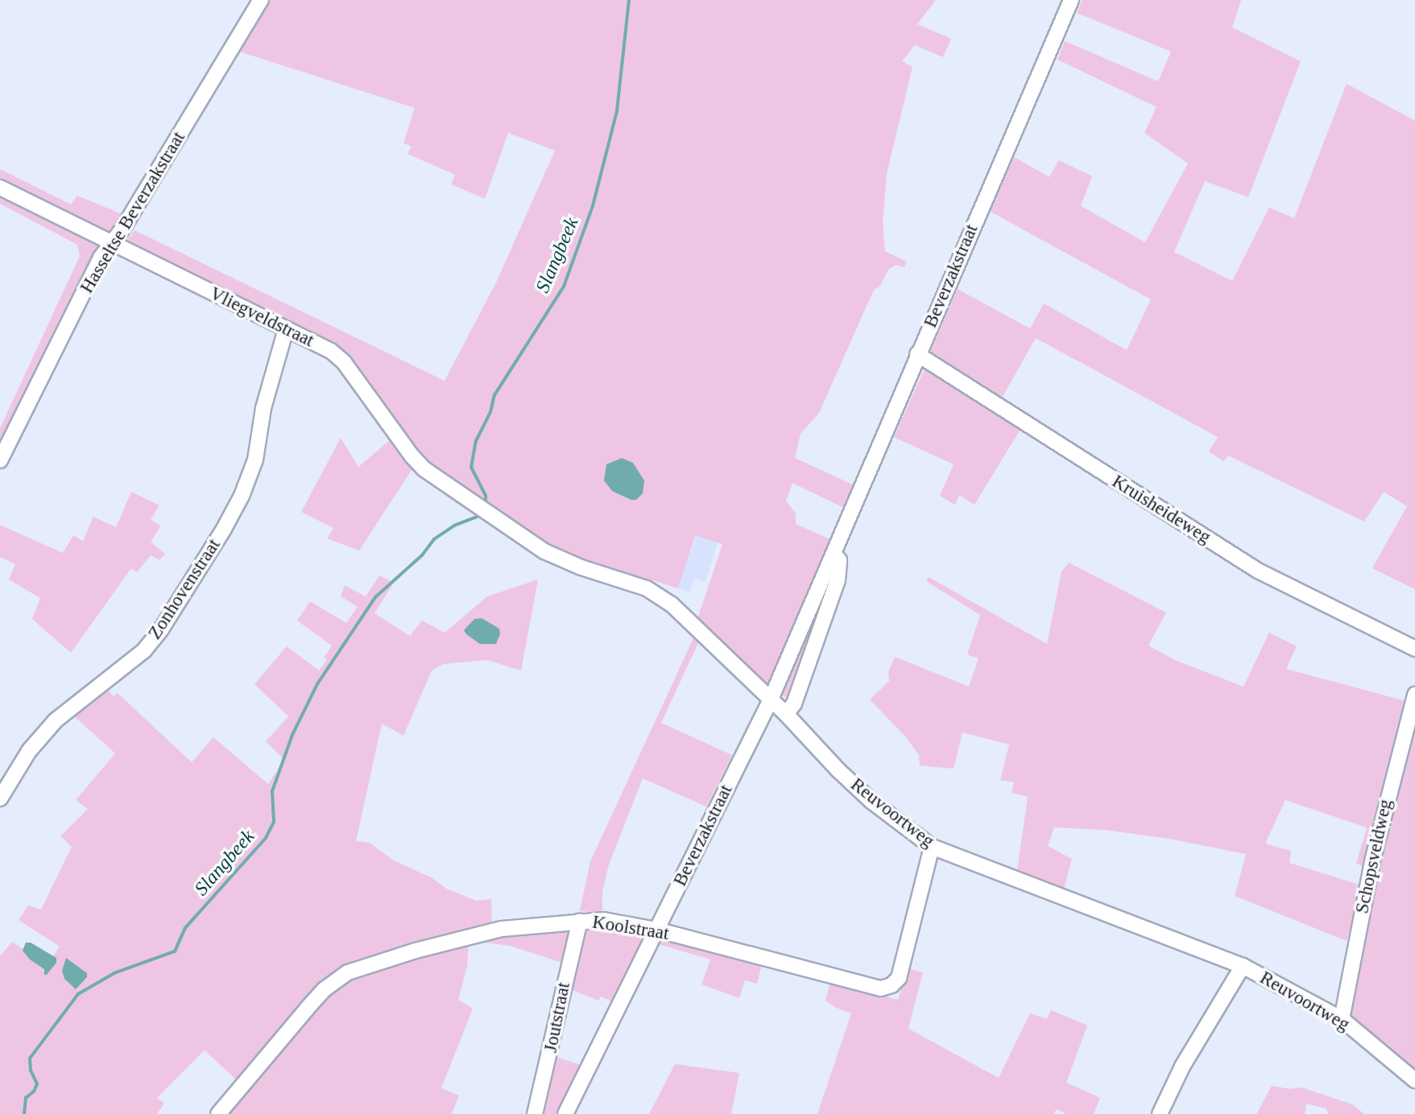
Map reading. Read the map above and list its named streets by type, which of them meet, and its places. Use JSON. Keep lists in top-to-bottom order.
{
  "streets": {
    "street": [
      "Hasseltse Beverzakstraat",
      "Beverzakstraat",
      "Vliegveldstraat",
      "Kruisheideweg",
      "Zonhovenstraat",
      "Reuvoortweg",
      "Schopsveldweg",
      "Koolstraat",
      "Joutstraat"
    ]
  },
  "crossings": [
    ["Hasseltse Beverzakstraat", "Vliegveldstraat"],
    ["Beverzakstraat", "Kruisheideweg"],
    ["Beverzakstraat", "Reuvoortweg"],
    ["Beverzakstraat", "Koolstraat"],
    ["Vliegveldstraat", "Zonhovenstraat"],
    ["Vliegveldstraat", "Reuvoortweg"],
    ["Reuvoortweg", "Schopsveldweg"],
    ["Reuvoortweg", "Koolstraat"],
    ["Koolstraat", "Joutstraat"]
  ],
  "water": ["Slangbeek"]
}
